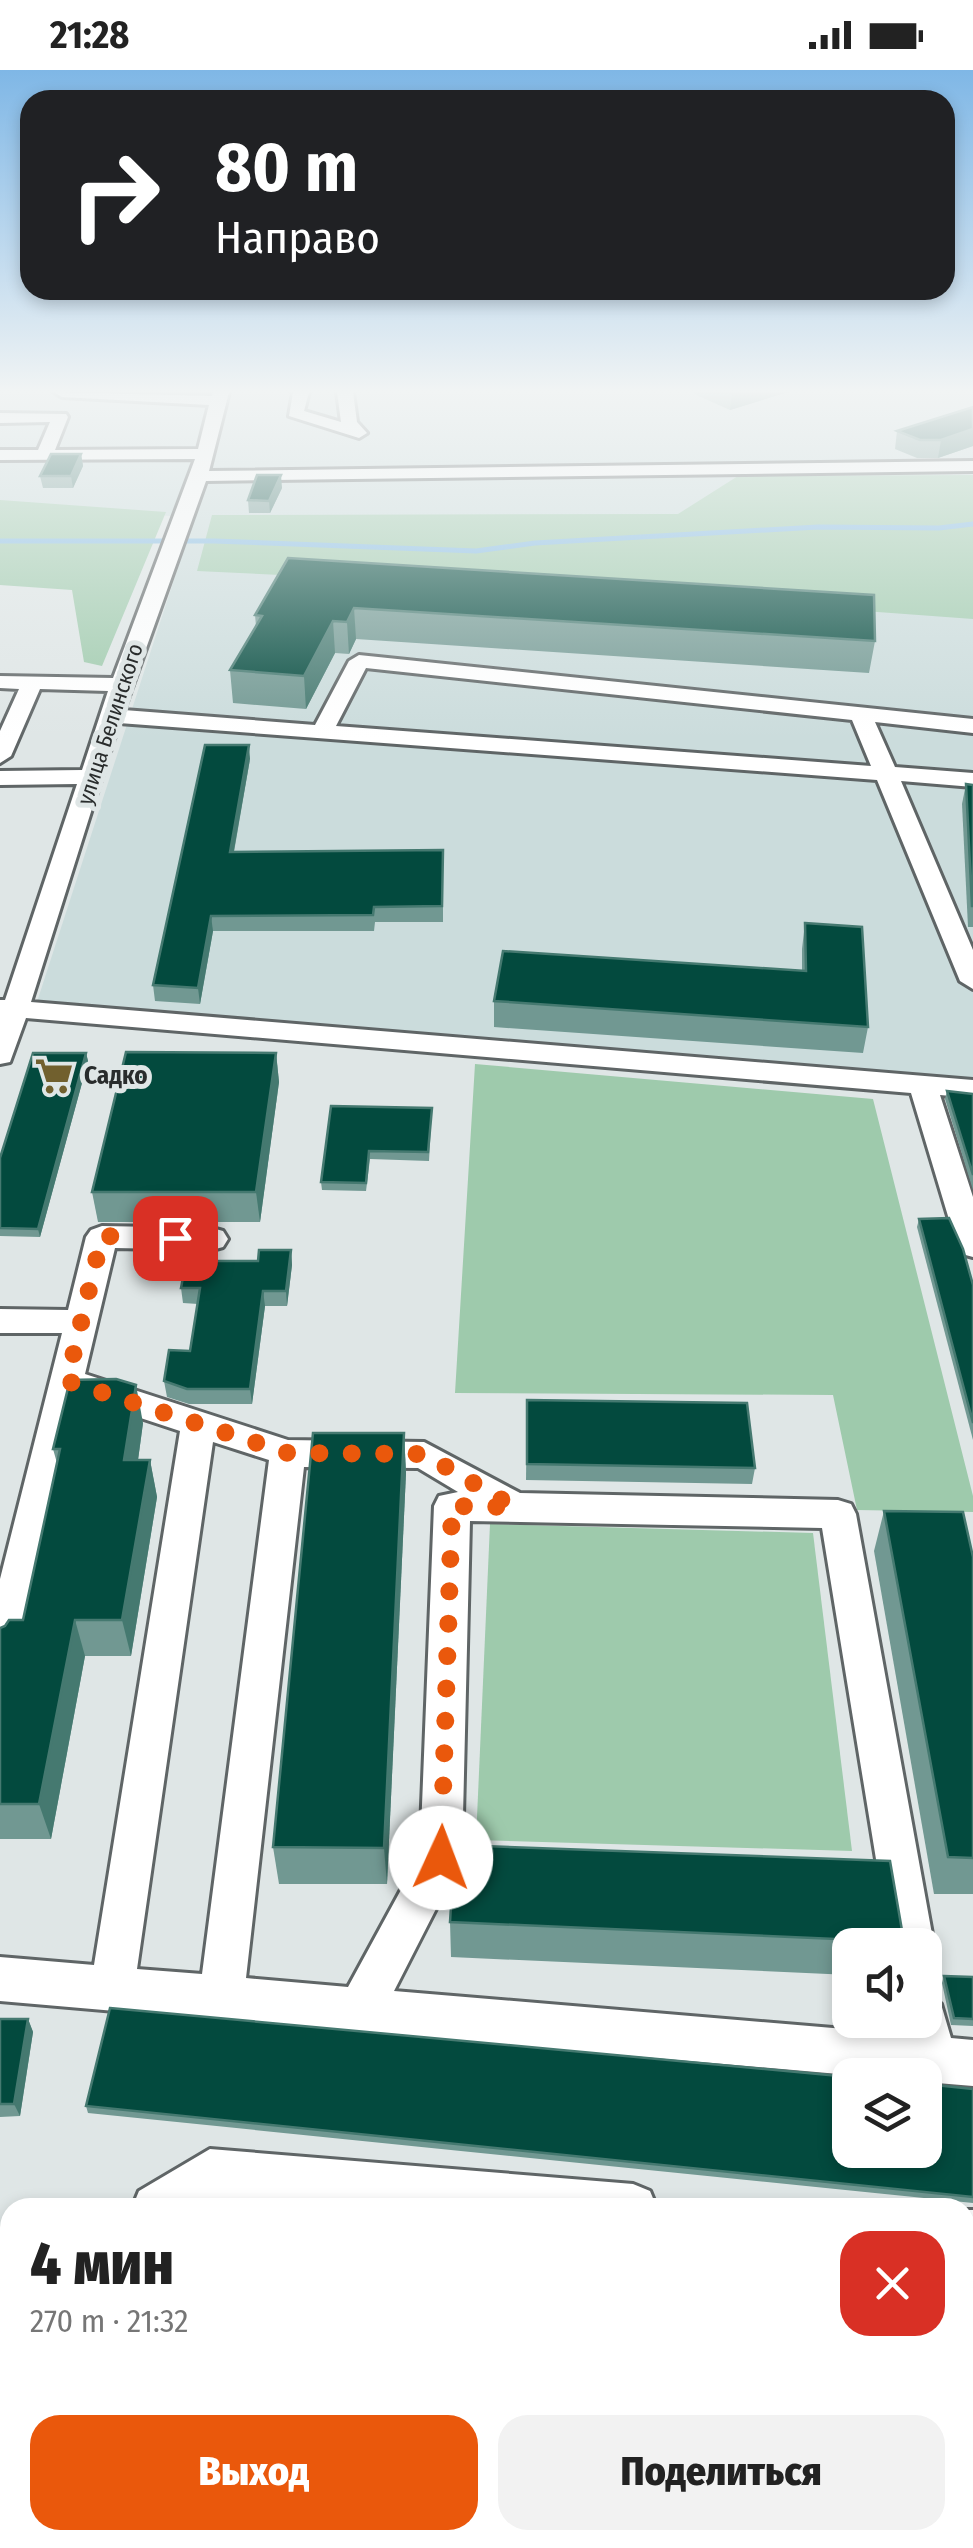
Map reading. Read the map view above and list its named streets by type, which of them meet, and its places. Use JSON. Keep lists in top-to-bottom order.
{
  "streets": {
    "street": ["улица Белинского"]
  },
  "places": {
    "supermarket": ["Садко"]
  },
  "page": {
    "status": "21:28",
    "turn": ["80 m", "Направо"],
    "heading": ["4 мин", "270 m · 21:32"],
    "buttons": ["Выход", "Поделиться"]
  }
}
